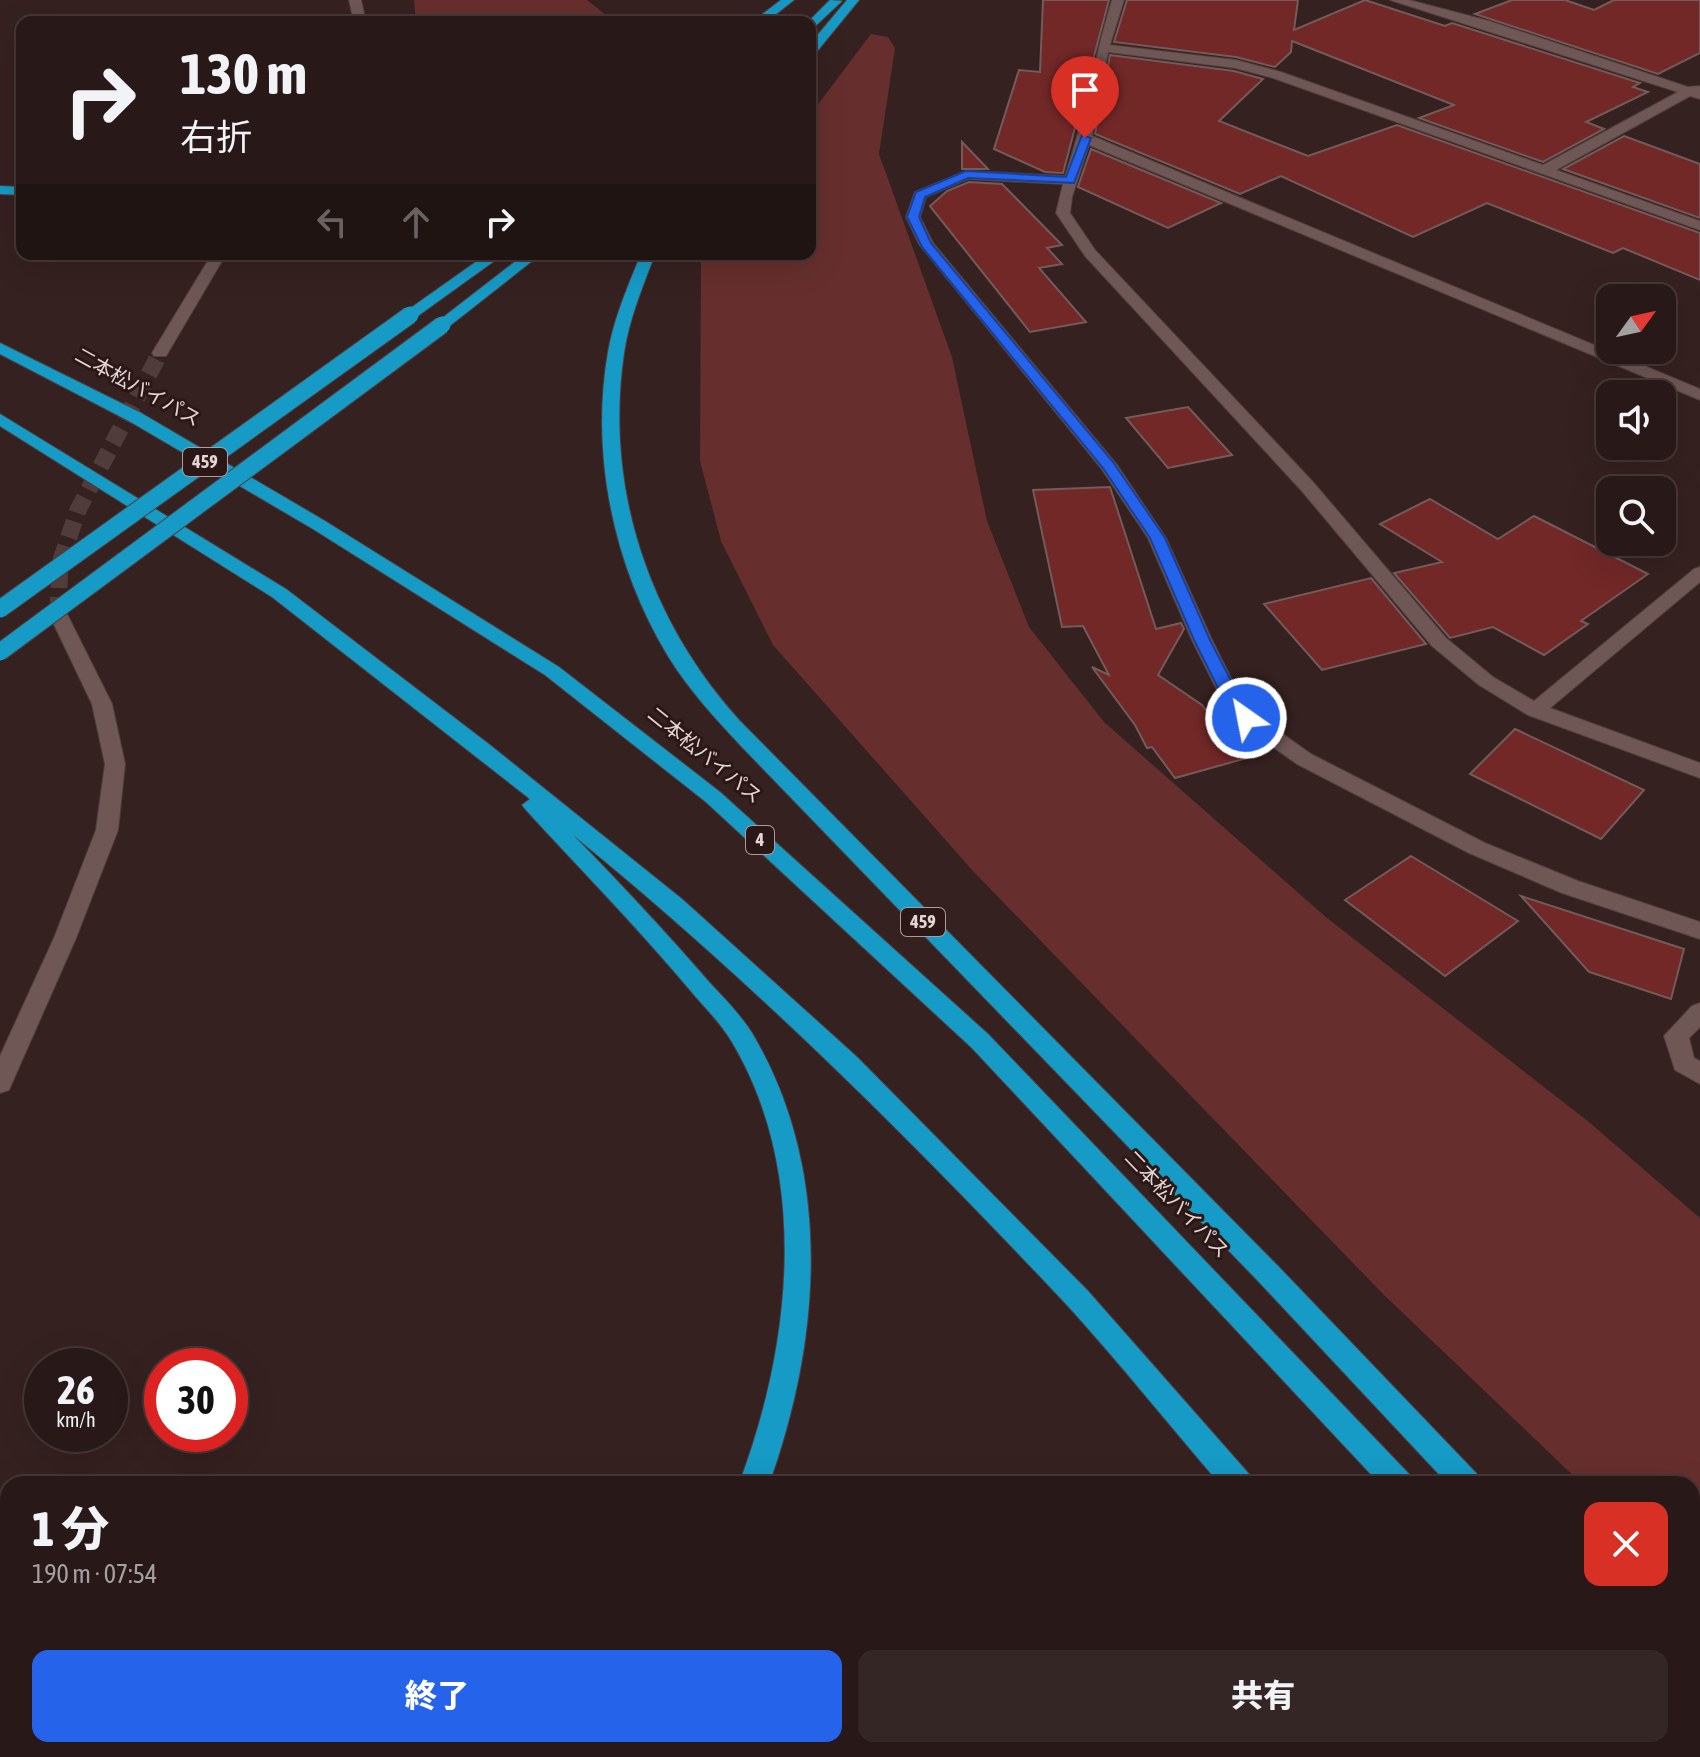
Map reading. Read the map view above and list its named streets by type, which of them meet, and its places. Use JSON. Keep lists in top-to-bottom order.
{
  "streets": {
    "highway": ["二本松バイパス", "459", "4"]
  },
  "north": "top right",
  "page": {
    "turn": ["130 m", "右折"],
    "speed": "26 km/h",
    "limit": "30",
    "heading": ["1 分", "190 m · 07:54"],
    "buttons": ["終了", "共有"]
  }
}
